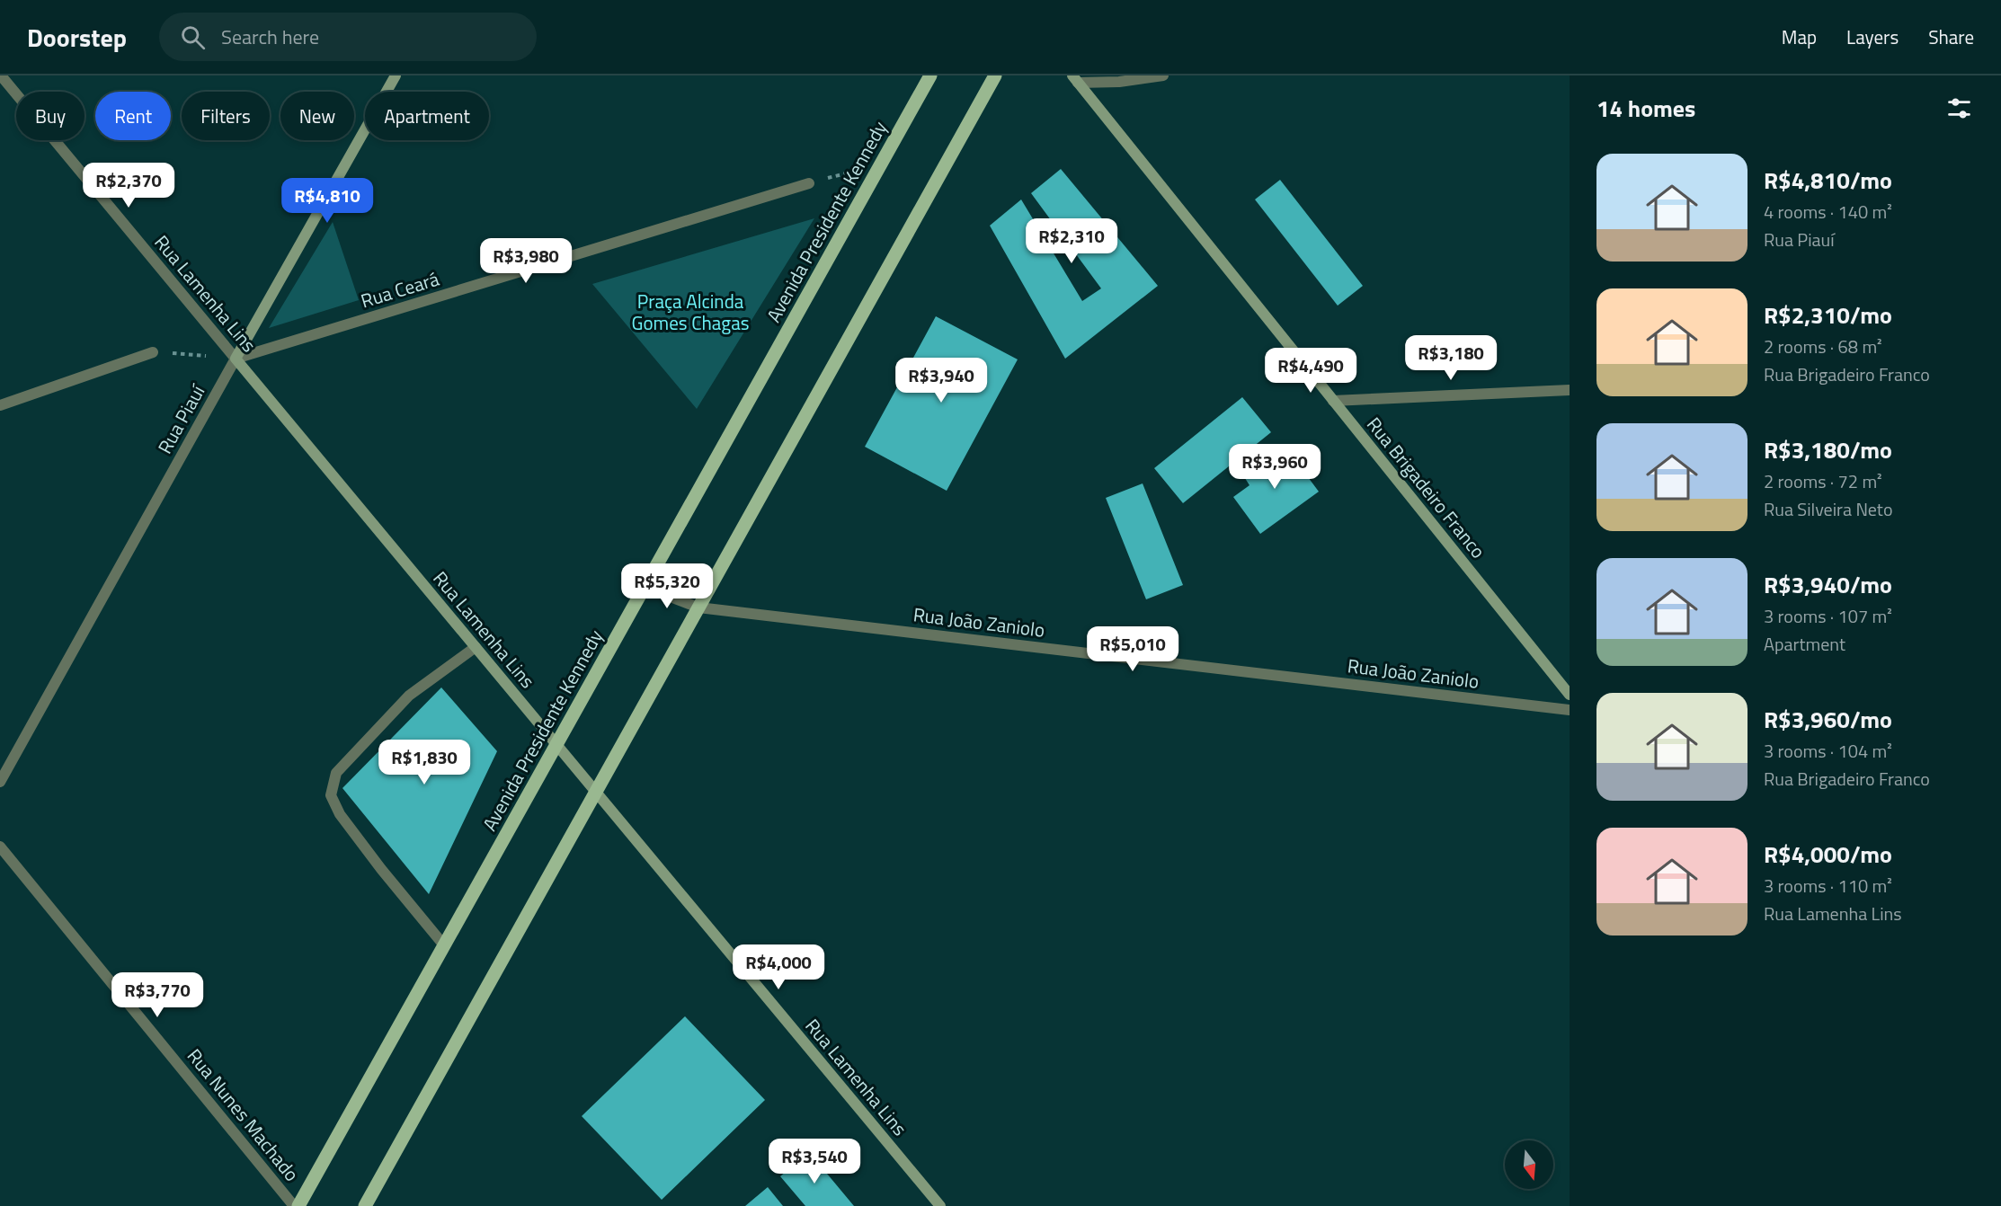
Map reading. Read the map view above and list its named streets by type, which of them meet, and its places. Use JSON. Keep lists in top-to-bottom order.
{
  "streets": {
    "main road": [
      "Avenida Presidente Kennedy",
      "Rua Lamenha Lins",
      "Rua Piauí",
      "Rua Brigadeiro Franco"
    ],
    "street": ["Rua Ceará", "Rua João Zaniolo", "Rua Nunes Machado"]
  },
  "crossings": [
    ["Avenida Presidente Kennedy", "Rua Lamenha Lins"],
    ["Avenida Presidente Kennedy", "Rua João Zaniolo"],
    ["Rua Ceará", "Rua Lamenha Lins"],
    ["Rua Ceará", "Rua Piauí"],
    ["Rua Lamenha Lins", "Rua Piauí"]
  ],
  "parks": ["Praça Alcinda Gomes Chagas"],
  "north": "bottom",
  "page": {
    "header": "Doorstep",
    "search": "Search here",
    "nav": ["Map", "Layers", "Share"],
    "heading": "14 homes",
    "chip": [
      "Buy",
      "Rent",
      "Filters",
      "New",
      "Apartment"
    ],
    "list": [
      {
        "name": "R$4,810/mo",
        "note": "4 rooms · 140 m² · Rua Piauí"
      },
      {
        "name": "R$2,310/mo",
        "note": "2 rooms · 68 m² · Rua Brigadeiro Franco"
      },
      {
        "name": "R$3,180/mo",
        "note": "2 rooms · 72 m² · Rua Silveira Neto"
      },
      {
        "name": "R$3,940/mo",
        "note": "3 rooms · 107 m² · Apartment"
      },
      {
        "name": "R$3,960/mo",
        "note": "3 rooms · 104 m² · Rua Brigadeiro Franco"
      },
      {
        "name": "R$4,000/mo",
        "note": "3 rooms · 110 m² · Rua Lamenha Lins"
      }
    ],
    "price": [
      "R$2,370",
      "R$4,810",
      "R$2,310",
      "R$3,980",
      "R$3,180",
      "R$4,490",
      "R$3,940",
      "R$3,960",
      "R$5,320",
      "R$5,010",
      "R$1,830",
      "R$4,000",
      "R$3,770",
      "R$3,540"
    ]
  }
}
